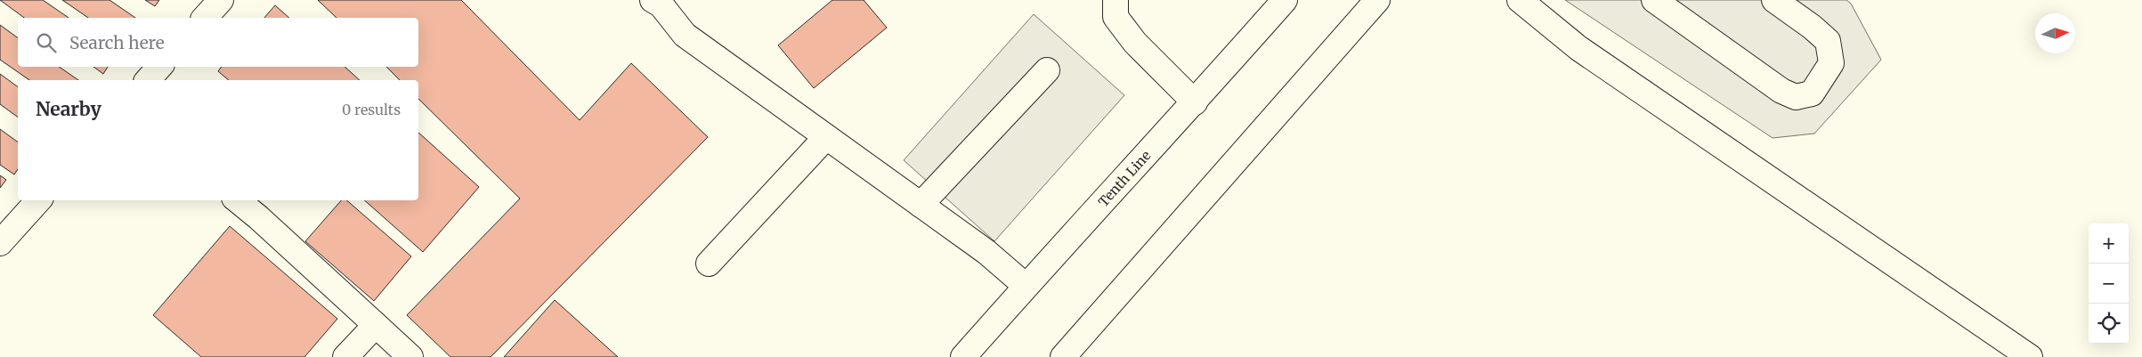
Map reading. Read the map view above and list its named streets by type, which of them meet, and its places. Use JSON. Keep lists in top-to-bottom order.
{
  "streets": {
    "street": ["Tenth Line"]
  },
  "north": "right",
  "page": {
    "search": "Search here",
    "heading": ["Nearby", "0 results"],
    "map_buttons": ["+", "−"]
  }
}
